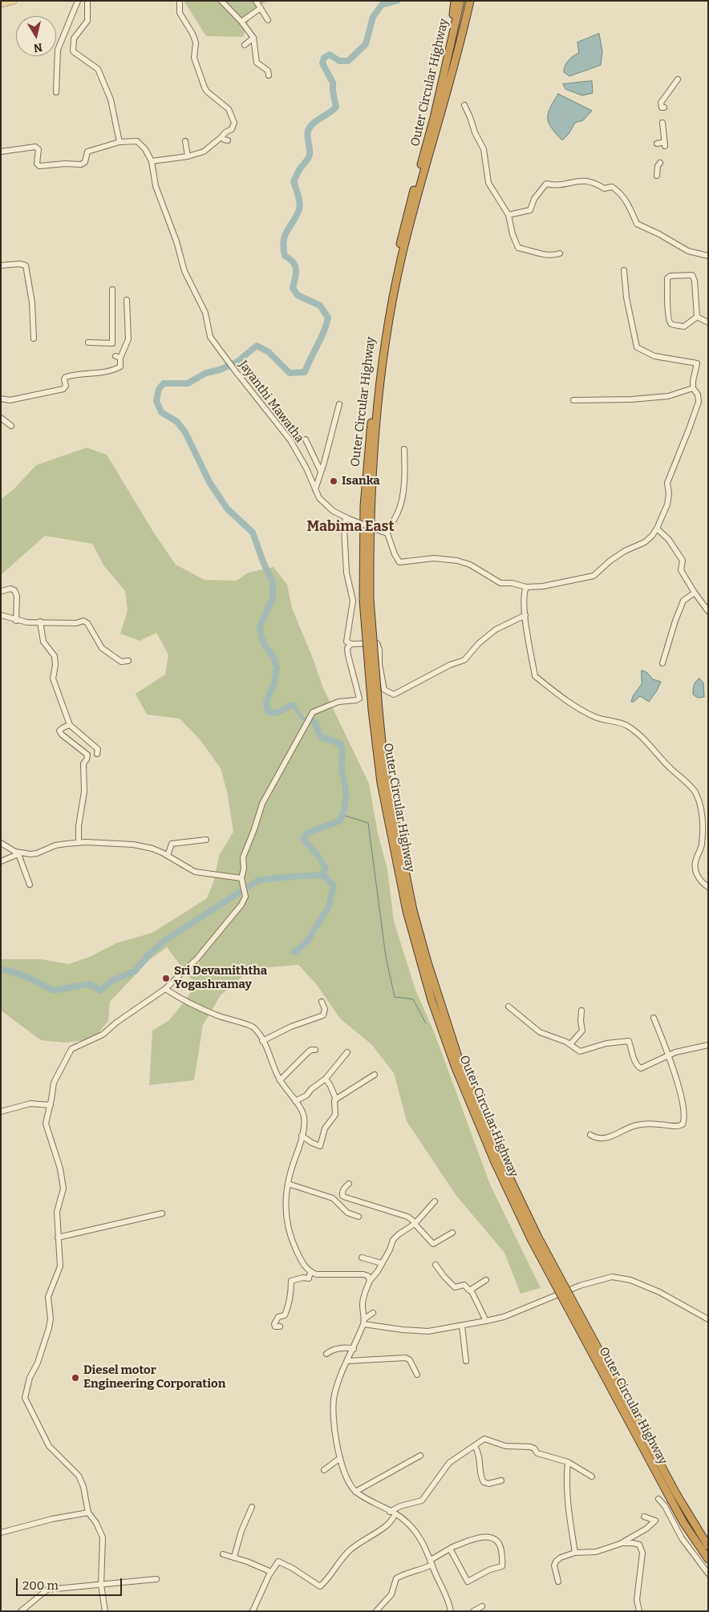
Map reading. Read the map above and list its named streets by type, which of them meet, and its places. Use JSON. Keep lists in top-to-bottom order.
{
  "streets": {
    "highway": ["Outer Circular Highway"],
    "street": ["Jayanthi Mawatha"]
  },
  "districts": ["Mabima East"],
  "places": ["Isanka", "Sri Devamiththa Yogashramay", "Diesel motor Engineering Corporation"],
  "scale_bar": "200 m",
  "north": "bottom"
}
